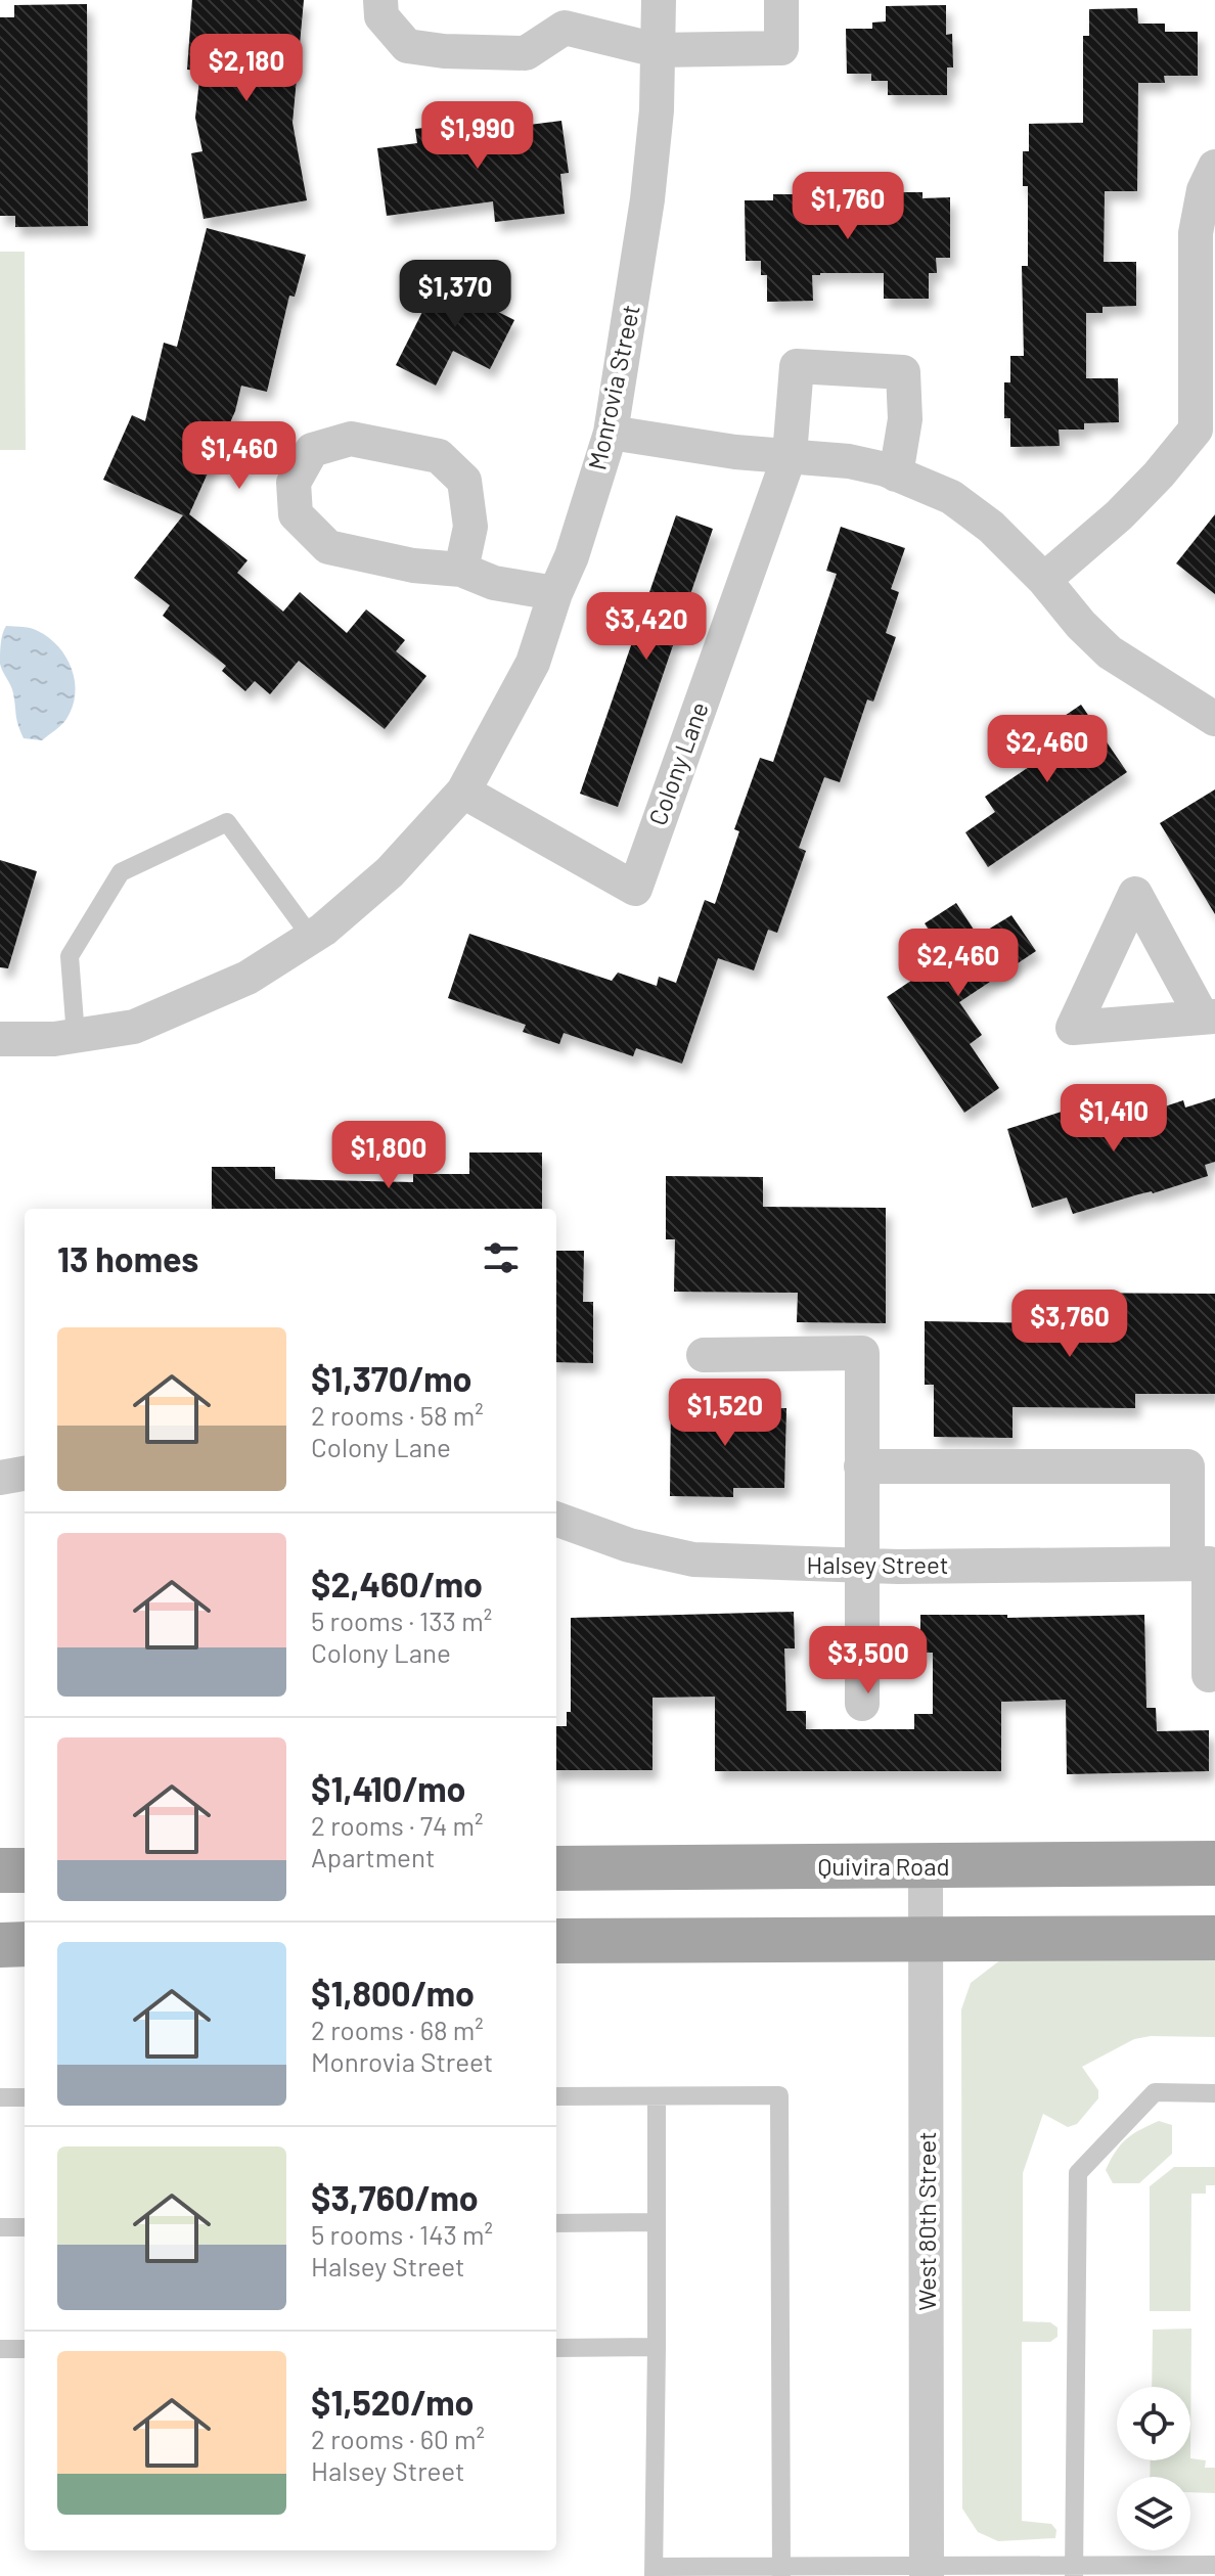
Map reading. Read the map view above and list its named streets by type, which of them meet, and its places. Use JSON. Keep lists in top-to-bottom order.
{
  "streets": {
    "main road": ["Quivira Road"],
    "street": [
      "Monrovia Street",
      "Colony Lane",
      "Halsey Street",
      "West 80th Street"
    ]
  },
  "crossings": [
    ["Monrovia Street", "Colony Lane"],
    ["Quivira Road", "West 80th Street"]
  ],
  "page": {
    "price": [
      "$2,180",
      "$1,990",
      "$1,760",
      "$1,370",
      "$1,460",
      "$3,420",
      "$2,460",
      "$2,460",
      "$1,410",
      "$1,800",
      "$3,760",
      "$1,520",
      "$3,500"
    ],
    "heading": "13 homes",
    "list": [
      {
        "name": "$1,370/mo",
        "note": "2 rooms · 58 m² · Colony Lane"
      },
      {
        "name": "$2,460/mo",
        "note": "5 rooms · 133 m² · Colony Lane"
      },
      {
        "name": "$1,410/mo",
        "note": "2 rooms · 74 m² · Apartment"
      },
      {
        "name": "$1,800/mo",
        "note": "2 rooms · 68 m² · Monrovia Street"
      },
      {
        "name": "$3,760/mo",
        "note": "5 rooms · 143 m² · Halsey Street"
      },
      {
        "name": "$1,520/mo",
        "note": "2 rooms · 60 m² · Halsey Street"
      }
    ]
  }
}
